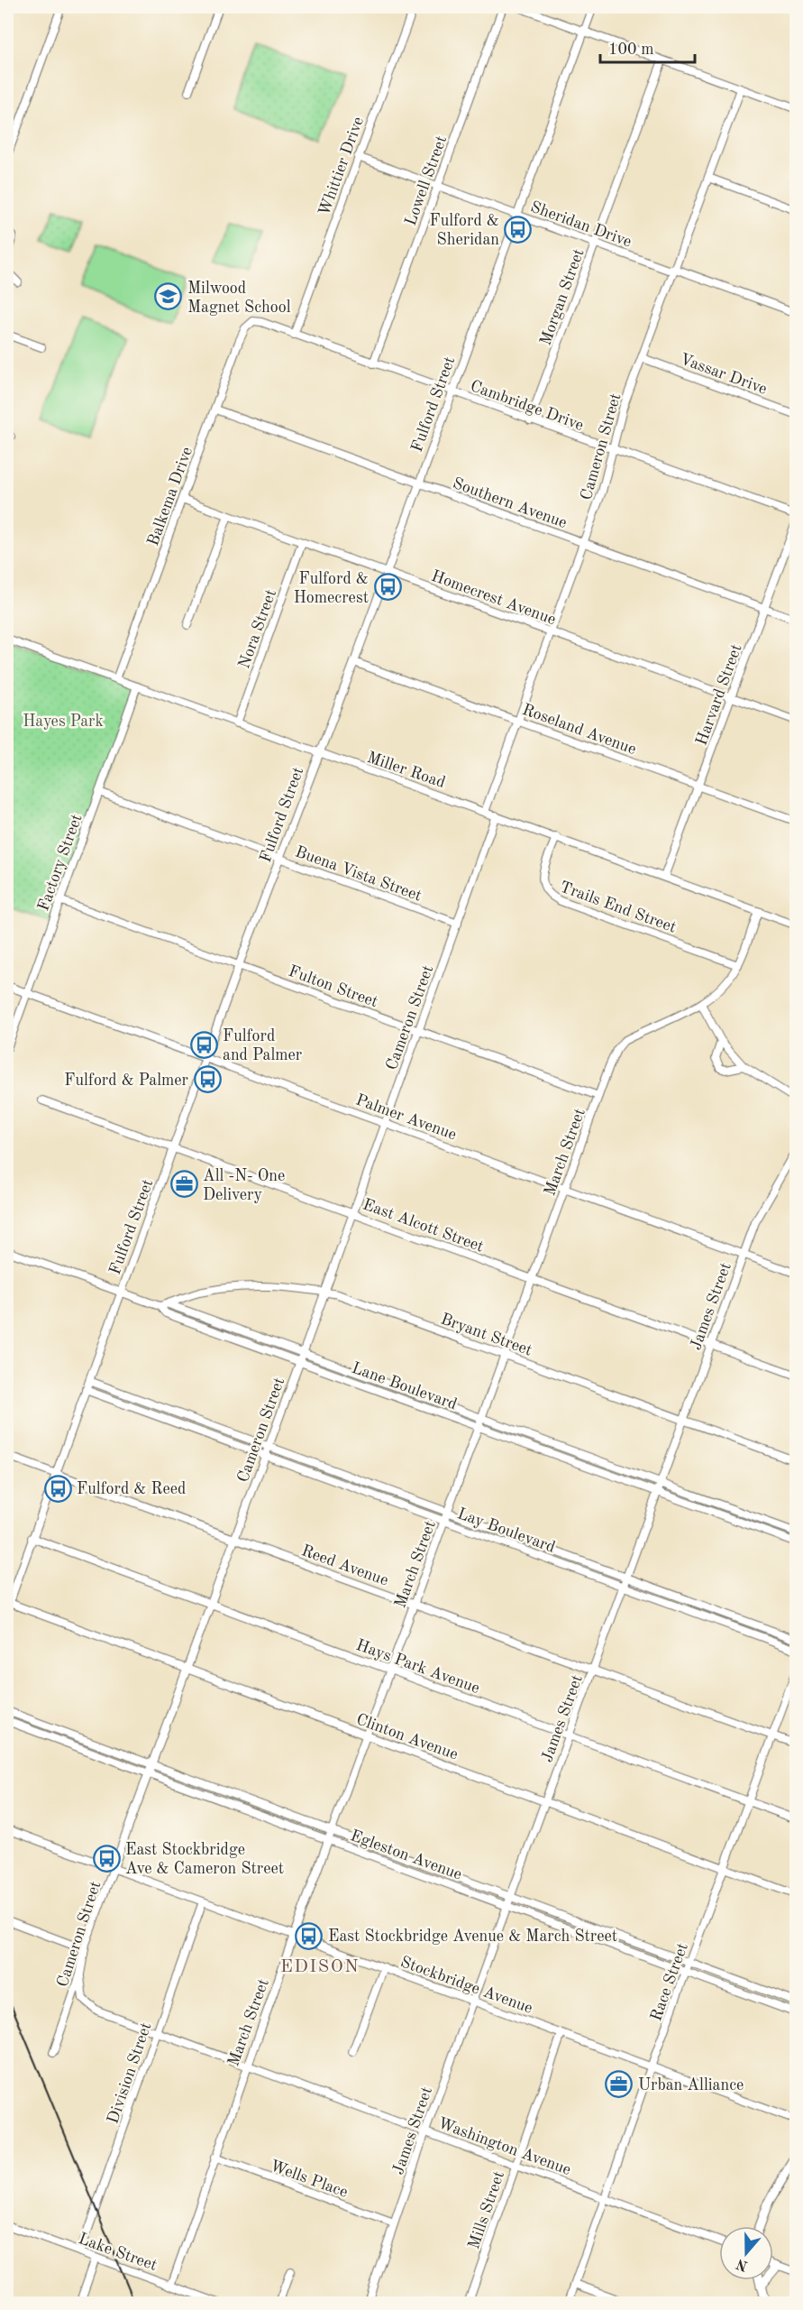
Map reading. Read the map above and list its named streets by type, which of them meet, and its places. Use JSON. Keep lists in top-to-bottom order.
{
  "streets": {
    "street": [
      "Whittier Drive",
      "Lowell Street",
      "Sheridan Drive",
      "Morgan Street",
      "Vassar Drive",
      "Fulford Street",
      "Cambridge Drive",
      "Cameron Street",
      "Balkema Drive",
      "Southern Avenue",
      "Homecrest Avenue",
      "Nora Street",
      "Harvard Street",
      "Roseland Avenue",
      "Miller Road",
      "Factory Street",
      "Buena Vista Street",
      "Trails End Street",
      "Fulton Street",
      "Palmer Avenue",
      "March Street",
      "East Alcott Street",
      "James Street",
      "Bryant Street",
      "Lane Boulevard",
      "Lay Boulevard",
      "Reed Avenue",
      "Hays Park Avenue",
      "Clinton Avenue",
      "Egleston Avenue",
      "Race Street",
      "Stockbridge Avenue",
      "Division Street",
      "Washington Avenue",
      "Wells Place",
      "Mills Street",
      "Lake Street"
    ]
  },
  "crossings": [
    ["Whittier Drive", "Sheridan Drive"],
    ["Whittier Drive", "Cambridge Drive"],
    ["Lowell Street", "Sheridan Drive"],
    ["Lowell Street", "Cambridge Drive"],
    ["Sheridan Drive", "Morgan Street"],
    ["Sheridan Drive", "Fulford Street"],
    ["Sheridan Drive", "Cameron Street"],
    ["Morgan Street", "Cambridge Drive"],
    ["Vassar Drive", "Cameron Street"],
    ["Fulford Street", "Cambridge Drive"],
    ["Fulford Street", "Southern Avenue"],
    ["Fulford Street", "Homecrest Avenue"],
    ["Fulford Street", "Roseland Avenue"],
    ["Fulford Street", "Miller Road"],
    ["Fulford Street", "Buena Vista Street"],
    ["Fulford Street", "Fulton Street"],
    ["Fulford Street", "Palmer Avenue"],
    ["Fulford Street", "East Alcott Street"],
    ["Fulford Street", "Lane Boulevard"],
    ["Fulford Street", "Lay Boulevard"],
    ["Fulford Street", "Reed Avenue"],
    ["Fulford Street", "Hays Park Avenue"],
    ["Fulford Street", "Clinton Avenue"],
    ["Cambridge Drive", "Cameron Street"],
    ["Cambridge Drive", "Balkema Drive"],
    ["Cameron Street", "Southern Avenue"],
    ["Cameron Street", "Homecrest Avenue"],
    ["Cameron Street", "Roseland Avenue"],
    ["Cameron Street", "Miller Road"],
    ["Cameron Street", "Buena Vista Street"],
    ["Cameron Street", "Fulton Street"],
    ["Cameron Street", "Palmer Avenue"],
    ["Cameron Street", "East Alcott Street"],
    ["Cameron Street", "Bryant Street"],
    ["Cameron Street", "Lane Boulevard"],
    ["Cameron Street", "Lay Boulevard"],
    ["Cameron Street", "Reed Avenue"],
    ["Cameron Street", "Hays Park Avenue"],
    ["Cameron Street", "Clinton Avenue"],
    ["Cameron Street", "Egleston Avenue"],
    ["Cameron Street", "Stockbridge Avenue"],
    ["Cameron Street", "Washington Avenue"],
    ["Balkema Drive", "Southern Avenue"],
    ["Balkema Drive", "Homecrest Avenue"],
    ["Balkema Drive", "Miller Road"],
    ["Southern Avenue", "Harvard Street"],
    ["Homecrest Avenue", "Nora Street"],
    ["Homecrest Avenue", "Harvard Street"],
    ["Nora Street", "Miller Road"],
    ["Harvard Street", "Roseland Avenue"],
    ["Harvard Street", "Miller Road"],
    ["Miller Road", "Factory Street"],
    ["Miller Road", "Trails End Street"],
    ["Miller Road", "March Street"],
    ["Factory Street", "Buena Vista Street"],
    ["Factory Street", "Fulton Street"],
    ["Factory Street", "Palmer Avenue"],
    ["Trails End Street", "March Street"],
    ["Fulton Street", "March Street"],
    ["Palmer Avenue", "March Street"],
    ["Palmer Avenue", "James Street"],
    ["March Street", "East Alcott Street"],
    ["March Street", "Bryant Street"],
    ["March Street", "Lane Boulevard"],
    ["March Street", "Lay Boulevard"],
    ["March Street", "Reed Avenue"],
    ["March Street", "Hays Park Avenue"],
    ["March Street", "Clinton Avenue"],
    ["March Street", "Egleston Avenue"],
    ["March Street", "Stockbridge Avenue"],
    ["March Street", "Washington Avenue"],
    ["March Street", "Wells Place"],
    ["March Street", "Lake Street"],
    ["East Alcott Street", "James Street"],
    ["James Street", "Bryant Street"],
    ["James Street", "Lane Boulevard"],
    ["James Street", "Lay Boulevard"],
    ["James Street", "Reed Avenue"],
    ["James Street", "Hays Park Avenue"],
    ["James Street", "Clinton Avenue"],
    ["James Street", "Egleston Avenue"],
    ["James Street", "Stockbridge Avenue"],
    ["James Street", "Washington Avenue"],
    ["James Street", "Wells Place"],
    ["Bryant Street", "Lane Boulevard"],
    ["Reed Avenue", "Race Street"],
    ["Hays Park Avenue", "Race Street"],
    ["Clinton Avenue", "Race Street"],
    ["Egleston Avenue", "Race Street"],
    ["Race Street", "Stockbridge Avenue"],
    ["Race Street", "Washington Avenue"],
    ["Stockbridge Avenue", "Division Street"],
    ["Stockbridge Avenue", "Mills Street"],
    ["Division Street", "Washington Avenue"],
    ["Division Street", "Lake Street"],
    ["Washington Avenue", "Mills Street"]
  ],
  "districts": ["EDISON"],
  "parks": ["Hayes Park"],
  "places": {
    "bus stop": [
      "Fulford & Sheridan",
      "Fulford & Homecrest",
      "Fulford and Palmer",
      "Fulford & Palmer",
      "Fulford & Reed",
      "East Stockbridge Ave & Cameron Street",
      "East Stockbridge Avenue & March Street"
    ],
    "school or university": ["Milwood Magnet School"],
    "office": ["All -N- One Delivery", "Urban Alliance"]
  },
  "scale_bar": "100 m",
  "north": "bottom"
}
